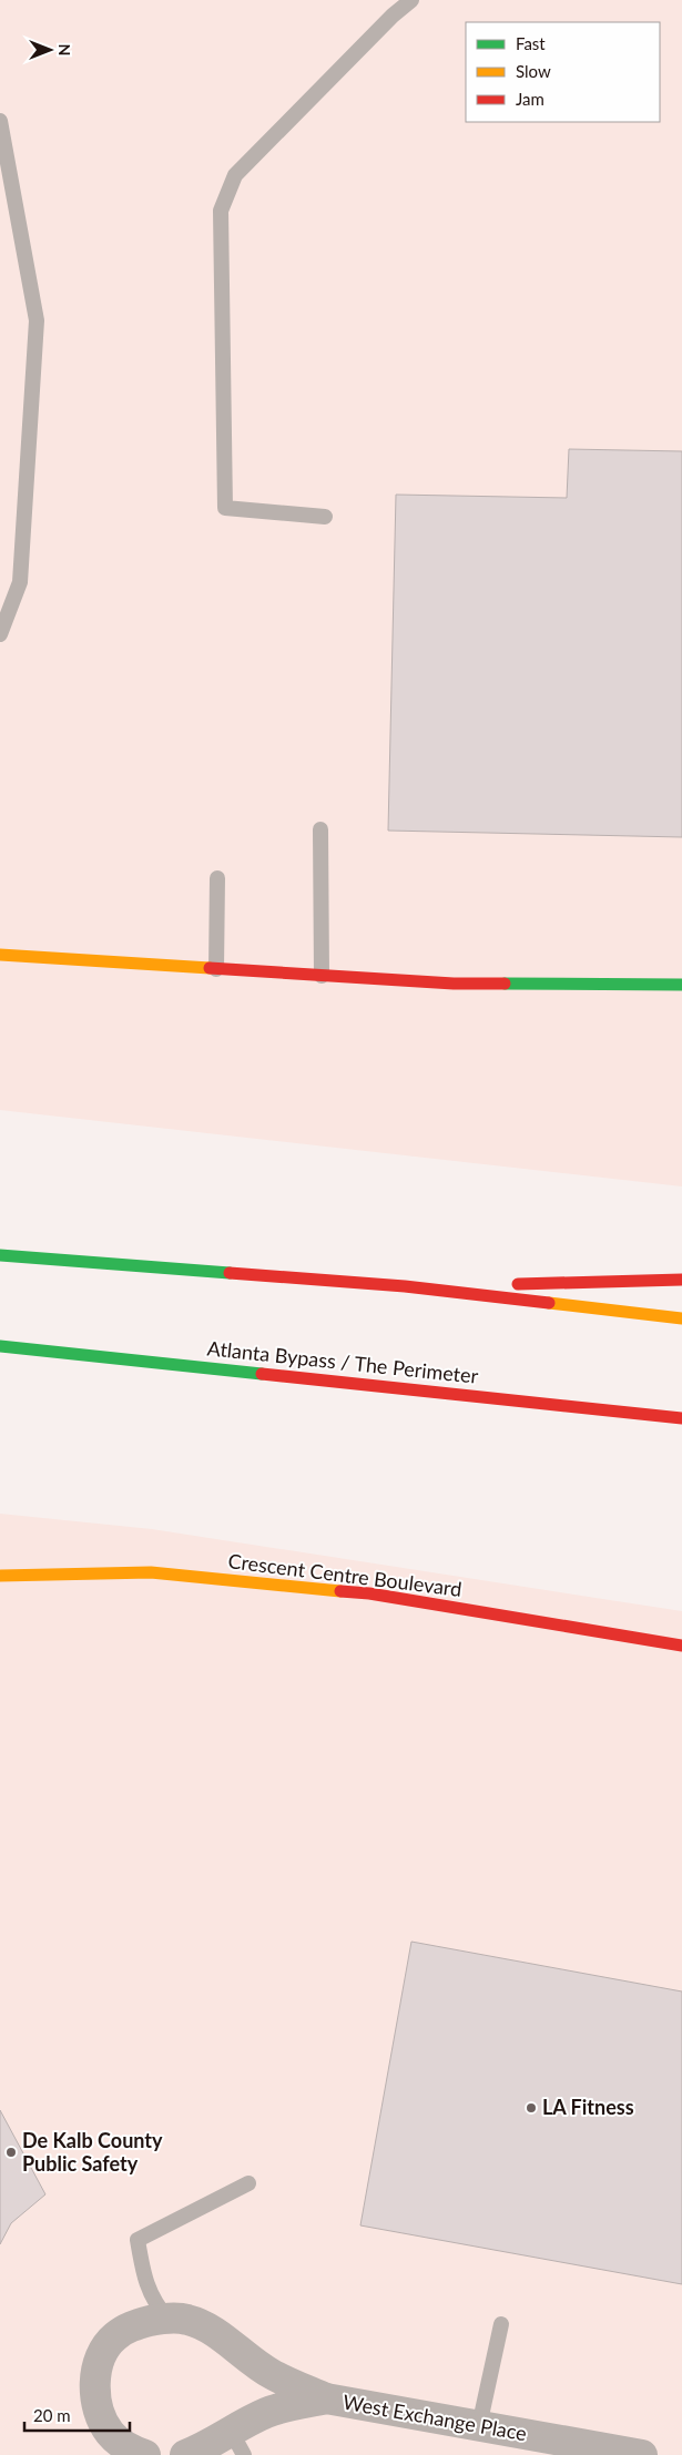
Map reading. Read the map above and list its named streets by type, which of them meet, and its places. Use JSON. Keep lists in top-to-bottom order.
{
  "streets": {
    "main road": ["Atlanta Bypass / The Perimeter", "Crescent Centre Boulevard"],
    "street": ["West Exchange Place"]
  },
  "places": ["LA Fitness", "De Kalb County Public Safety"],
  "legend": ["Fast", "Slow", "Jam"],
  "scale_bar": "20 m",
  "north": "right"
}
